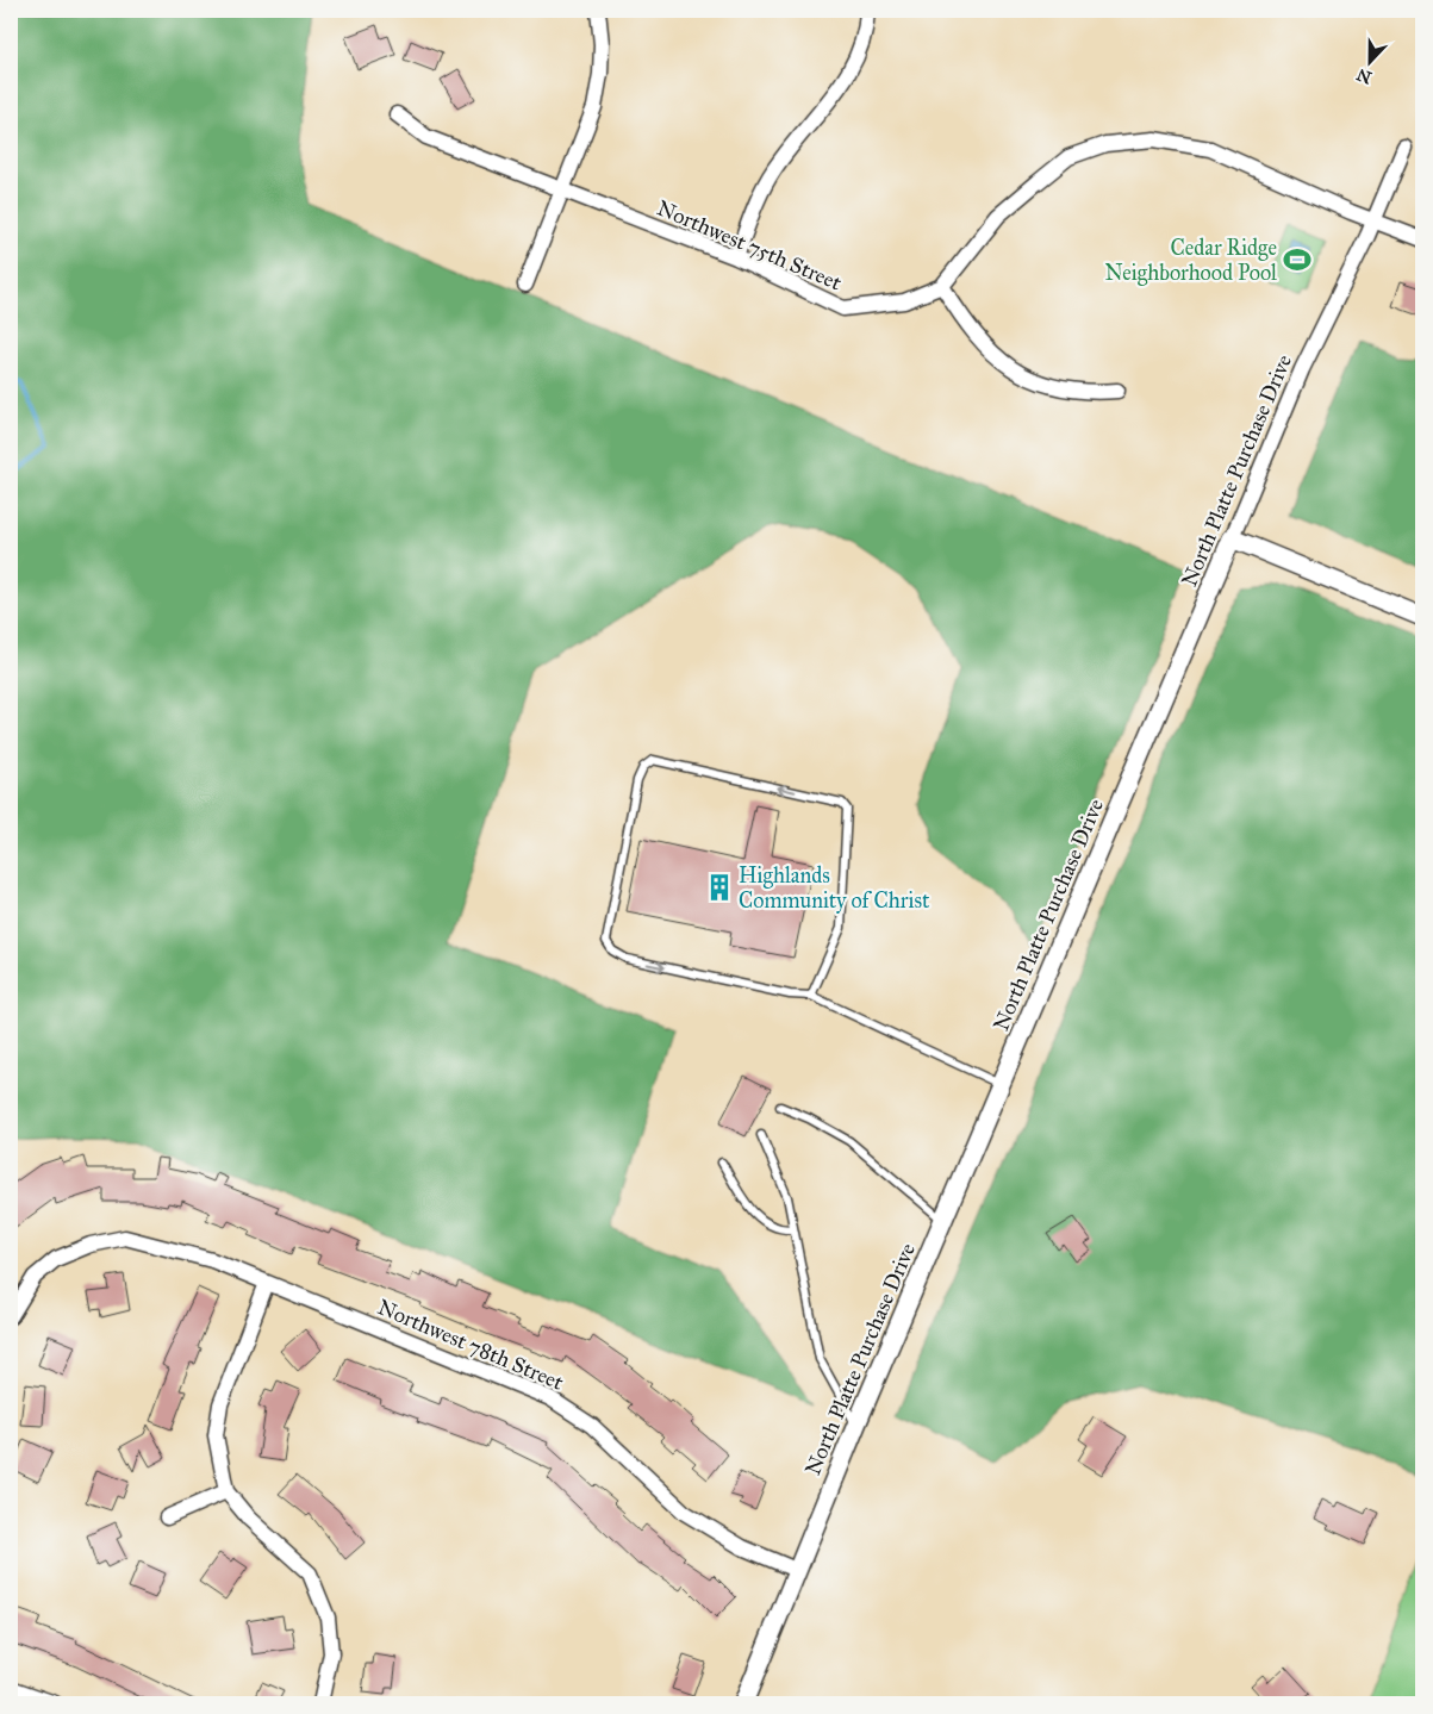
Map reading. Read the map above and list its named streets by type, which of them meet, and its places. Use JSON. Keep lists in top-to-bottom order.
{
  "streets": {
    "street": ["Northwest 75th Street", "North Platte Purchase Drive", "Northwest 78th Street"]
  },
  "crossings": [
    ["Northwest 75th Street", "North Platte Purchase Drive"],
    ["North Platte Purchase Drive", "Northwest 78th Street"]
  ],
  "places": {
    "sports": ["Cedar Ridge Neighborhood Pool"],
    "building": ["Highlands Community of Christ"]
  },
  "north": "bottom"
}
